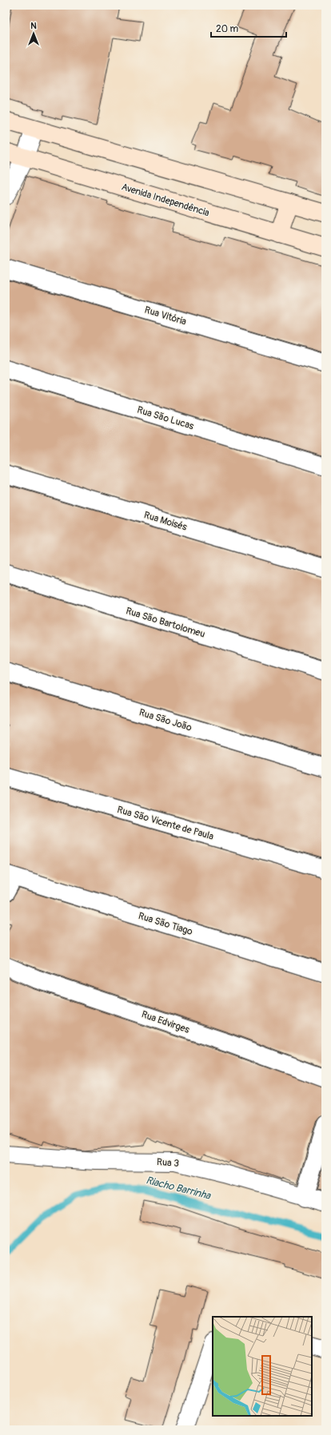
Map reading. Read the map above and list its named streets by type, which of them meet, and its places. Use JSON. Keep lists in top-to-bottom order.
{
  "streets": {
    "main road": ["Avenida Independência"],
    "street": [
      "Rua Vitória",
      "Rua São Lucas",
      "Rua Moisés",
      "Rua São Bartolomeu",
      "Rua São João",
      "Rua São Vicente de Paula",
      "Rua São Tiago",
      "Rua Edvirges",
      "Rua 3"
    ]
  },
  "water": ["Riacho Barrinha"],
  "scale_bar": "20 m",
  "north": "top"
}
